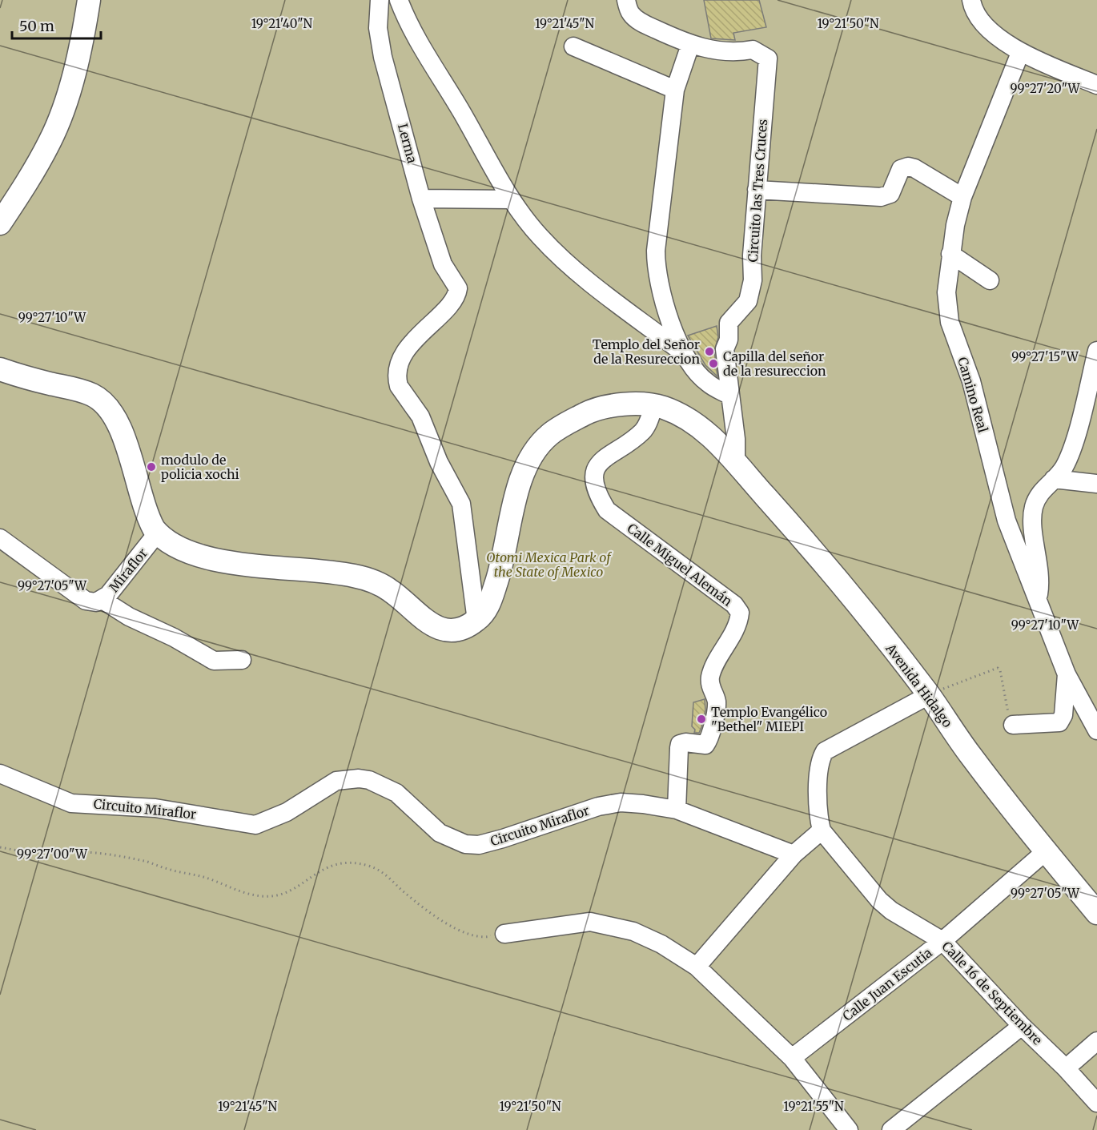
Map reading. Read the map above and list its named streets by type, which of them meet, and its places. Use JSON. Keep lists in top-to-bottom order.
{
  "streets": {
    "main road": ["Avenida Hidalgo"],
    "street": [
      "Lerma",
      "Circuito las Tres Cruces",
      "Camino Real",
      "Calle Miguel Alemán",
      "Miraflor",
      "Circuito Miraflor",
      "Calle Juan Escutia",
      "Calle 16 de Septiembre"
    ]
  },
  "crossings": [
    ["Circuito las Tres Cruces", "Avenida Hidalgo"],
    ["Calle Miguel Alemán", "Avenida Hidalgo"],
    ["Calle Miguel Alemán", "Circuito Miraflor"],
    ["Avenida Hidalgo", "Calle Juan Escutia"],
    ["Calle Juan Escutia", "Calle 16 de Septiembre"]
  ],
  "parks": ["Otomi Mexica Park of the State of Mexico"],
  "places": [
    "Templo del Señor de la Resureccion",
    "Capilla del señor de la resureccion",
    "modulo de policia xochi",
    "Templo Evangélico \"Bethel\" MIEPI"
  ],
  "scale_bar": "50 m",
  "coordinates": [
    "19°21'40\"N",
    "19°21'45\"N",
    "19°21'50\"N",
    "99°27'20\"W",
    "99°27'10\"W",
    "99°27'15\"W",
    "99°27'05\"W",
    "99°27'00\"W",
    "19°21'55\"N"
  ]
}
